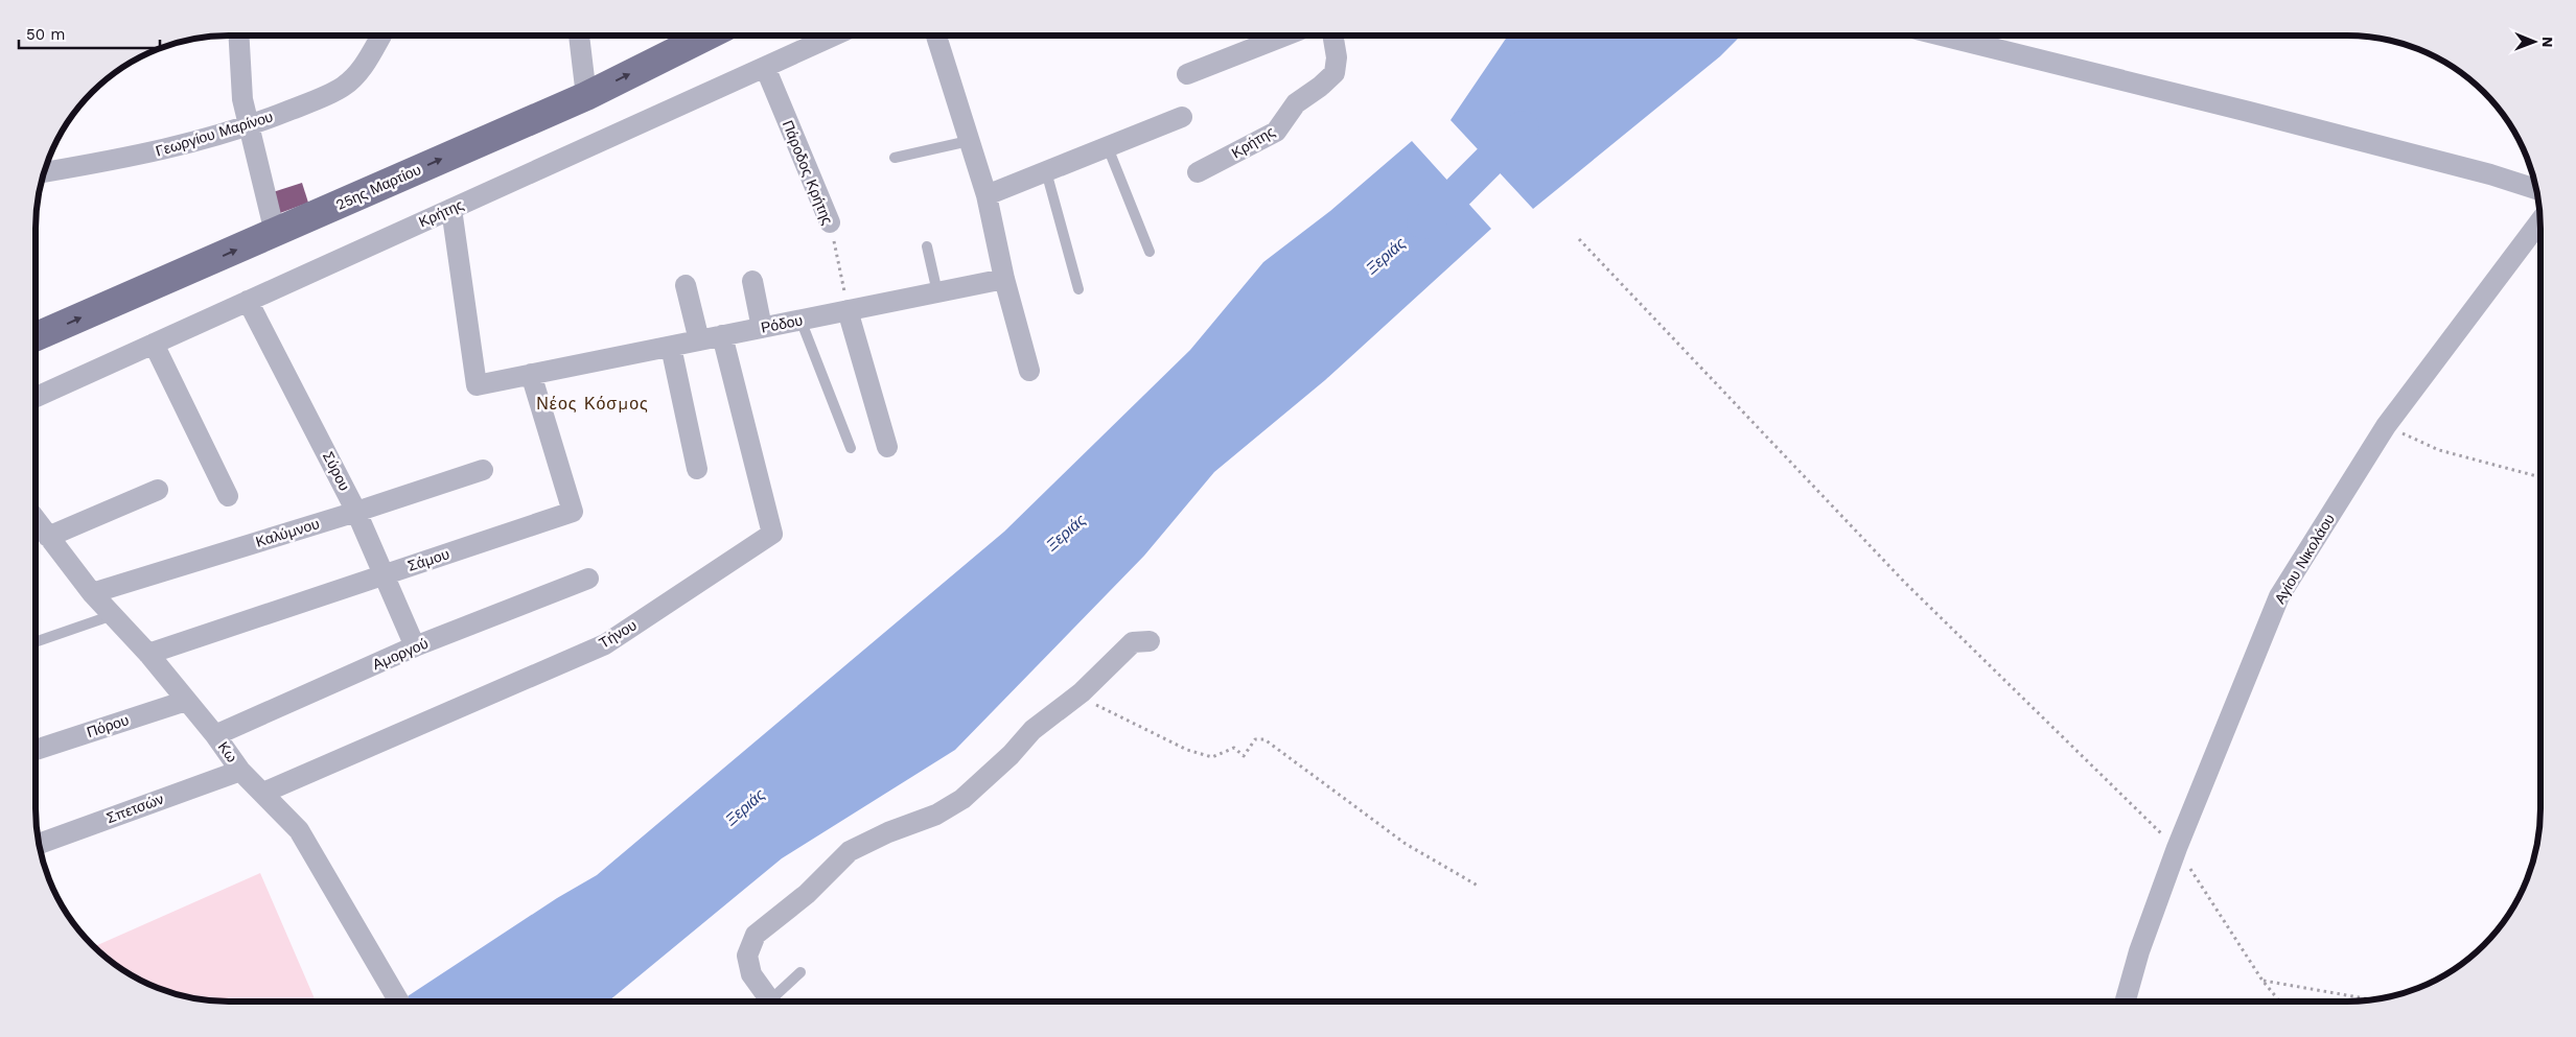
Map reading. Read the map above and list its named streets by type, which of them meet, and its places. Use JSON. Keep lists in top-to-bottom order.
{
  "streets": {
    "main road": ["25ης Μαρτίου"],
    "street": [
      "Γεωργίου Μαρίνου",
      "Κρήτης",
      "Πάροδος Κρήτης",
      "Ρόδου",
      "Σύρου",
      "Καλύμνου",
      "Αγίου Νικολάου",
      "Σάμου",
      "Τήνου",
      "Αμοργού",
      "Πόρου",
      "Κω",
      "Σπετσών"
    ]
  },
  "crossings": [
    ["Κρήτης", "Πάροδος Κρήτης"],
    ["Κρήτης", "Ρόδου"],
    ["Κρήτης", "Σύρου"],
    ["Πάροδος Κρήτης", "Ρόδου"],
    ["Ρόδου", "Σάμου"],
    ["Ρόδου", "Τήνου"],
    ["Σύρου", "Καλύμνου"],
    ["Σύρου", "Σάμου"],
    ["Σύρου", "Αμοργού"],
    ["Καλύμνου", "Κω"],
    ["Σάμου", "Κω"],
    ["Τήνου", "Κω"],
    ["Αμοργού", "Κω"],
    ["Πόρου", "Κω"],
    ["Κω", "Σπετσών"]
  ],
  "one_way": ["25ης Μαρτίου"],
  "districts": ["Νέος Κόσμος"],
  "water": ["Ξεριάς"],
  "scale_bar": "50 m",
  "north": "right"
}
